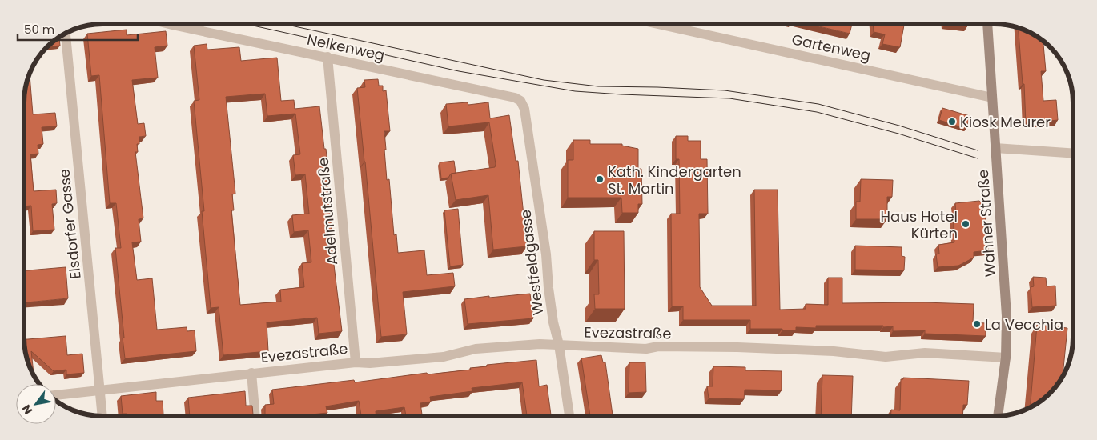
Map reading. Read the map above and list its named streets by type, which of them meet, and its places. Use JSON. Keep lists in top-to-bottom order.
{
  "streets": {
    "street": [
      "Nelkenweg",
      "Gartenweg",
      "Adelmutstraße",
      "Wahner Straße",
      "Elsdorfer Gasse",
      "Westfeldgasse",
      "Evezastraße"
    ]
  },
  "crossings": [
    ["Nelkenweg", "Adelmutstraße"],
    ["Nelkenweg", "Westfeldgasse"],
    ["Gartenweg", "Wahner Straße"],
    ["Adelmutstraße", "Evezastraße"],
    ["Wahner Straße", "Evezastraße"],
    ["Elsdorfer Gasse", "Evezastraße"],
    ["Westfeldgasse", "Evezastraße"]
  ],
  "places": [
    "Kiosk Meurer",
    "Kath. Kindergarten St. Martin",
    "Haus Hotel Kürten",
    "La Vecchia"
  ],
  "scale_bar": "50 m",
  "north": "bottom left"
}
